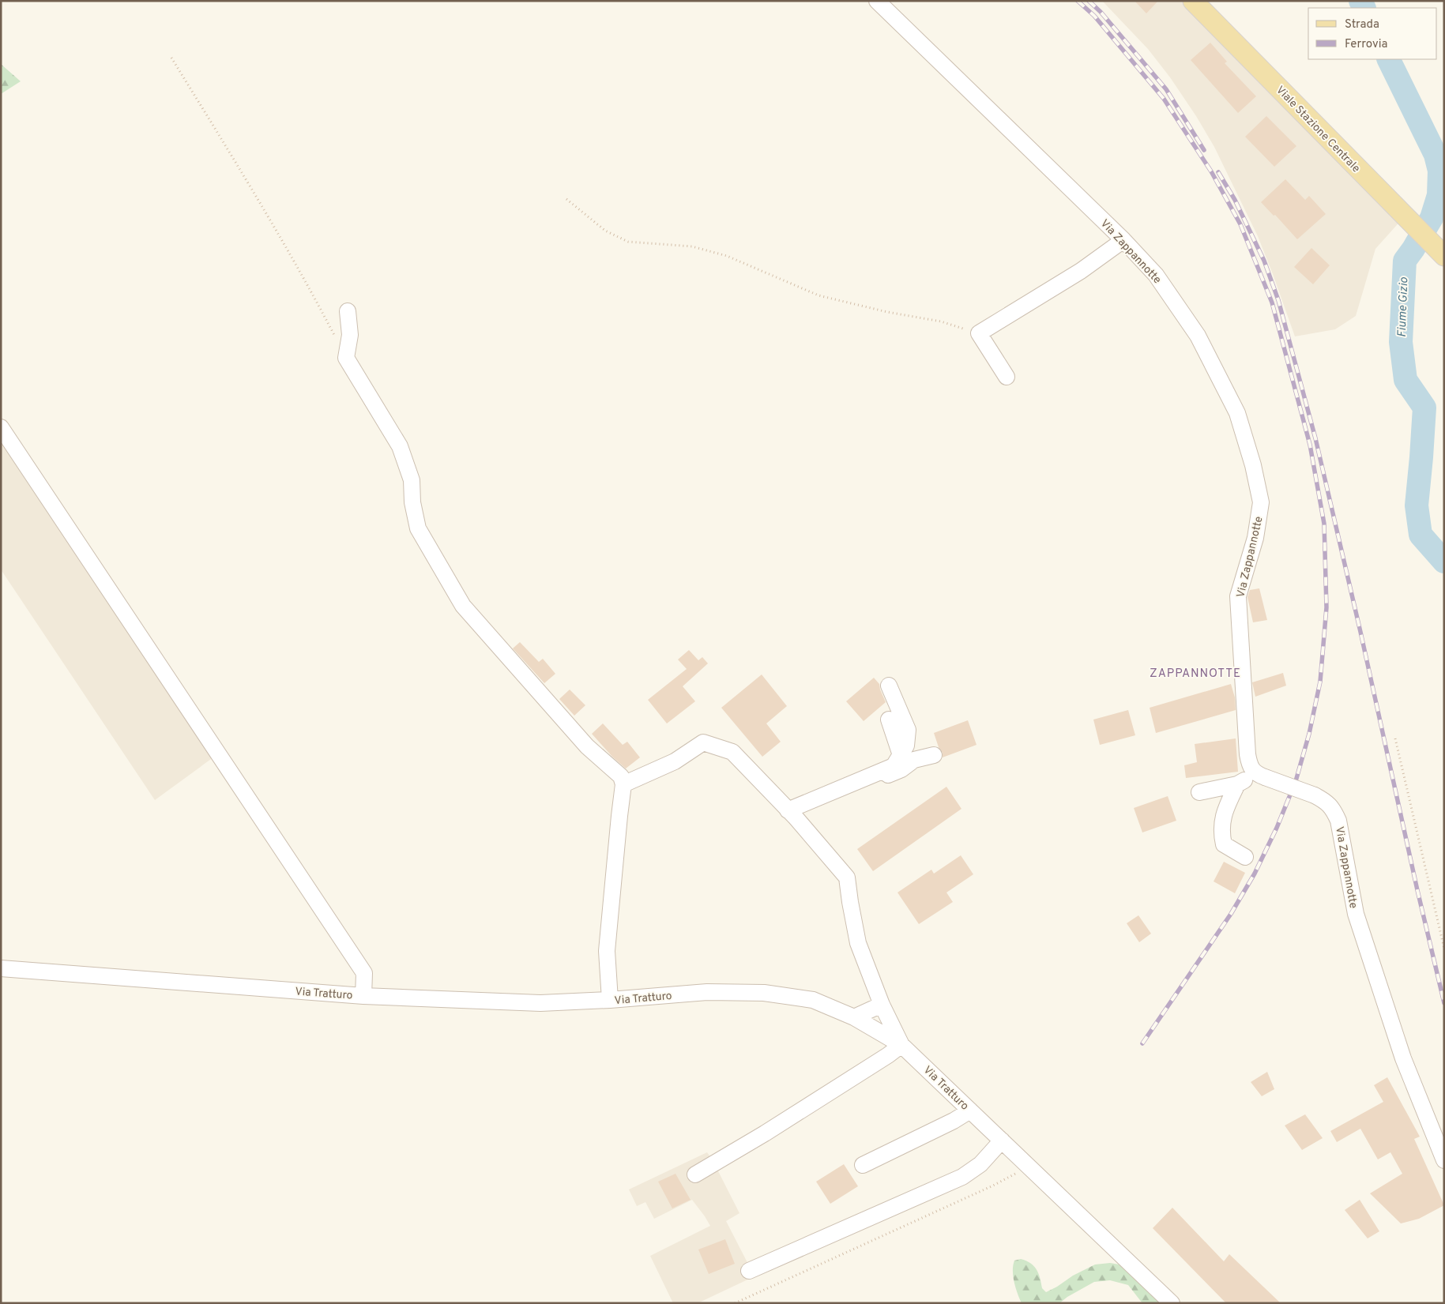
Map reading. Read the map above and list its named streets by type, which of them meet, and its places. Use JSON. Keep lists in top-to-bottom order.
{
  "streets": {
    "main road": ["Viale Stazione Centrale"],
    "street": ["Via Zappannotte", "Via Tratturo"]
  },
  "districts": ["ZAPPANNOTTE"],
  "water": ["Fiume Gizio"],
  "legend": ["Strada", "Ferrovia"]
}
